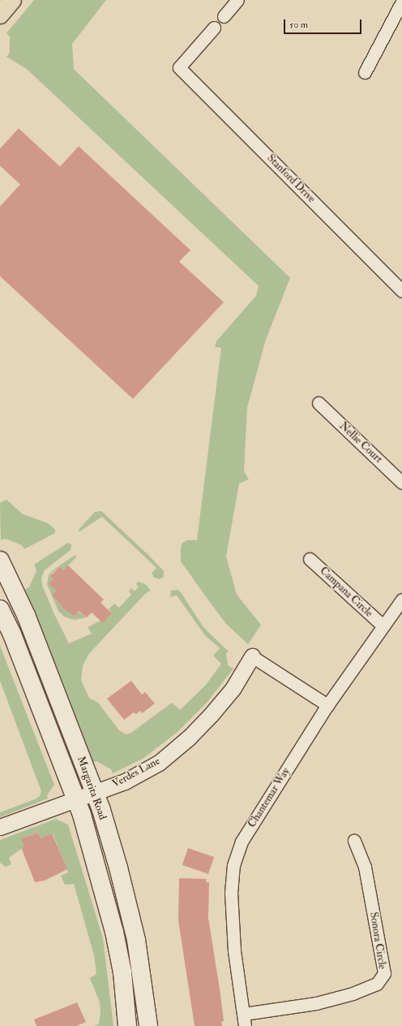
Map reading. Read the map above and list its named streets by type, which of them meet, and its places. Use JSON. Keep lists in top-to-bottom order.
{
  "streets": {
    "main road": ["Margarita Road"],
    "street": [
      "Stanford Drive",
      "Nellie Court",
      "Campana Circle",
      "Verdes Lane",
      "Chantemar Way",
      "Sonora Circle"
    ]
  },
  "crossings": [
    ["Campana Circle", "Chantemar Way"],
    ["Verdes Lane", "Margarita Road"],
    ["Chantemar Way", "Sonora Circle"]
  ],
  "scale_bar": "50 m"
}
